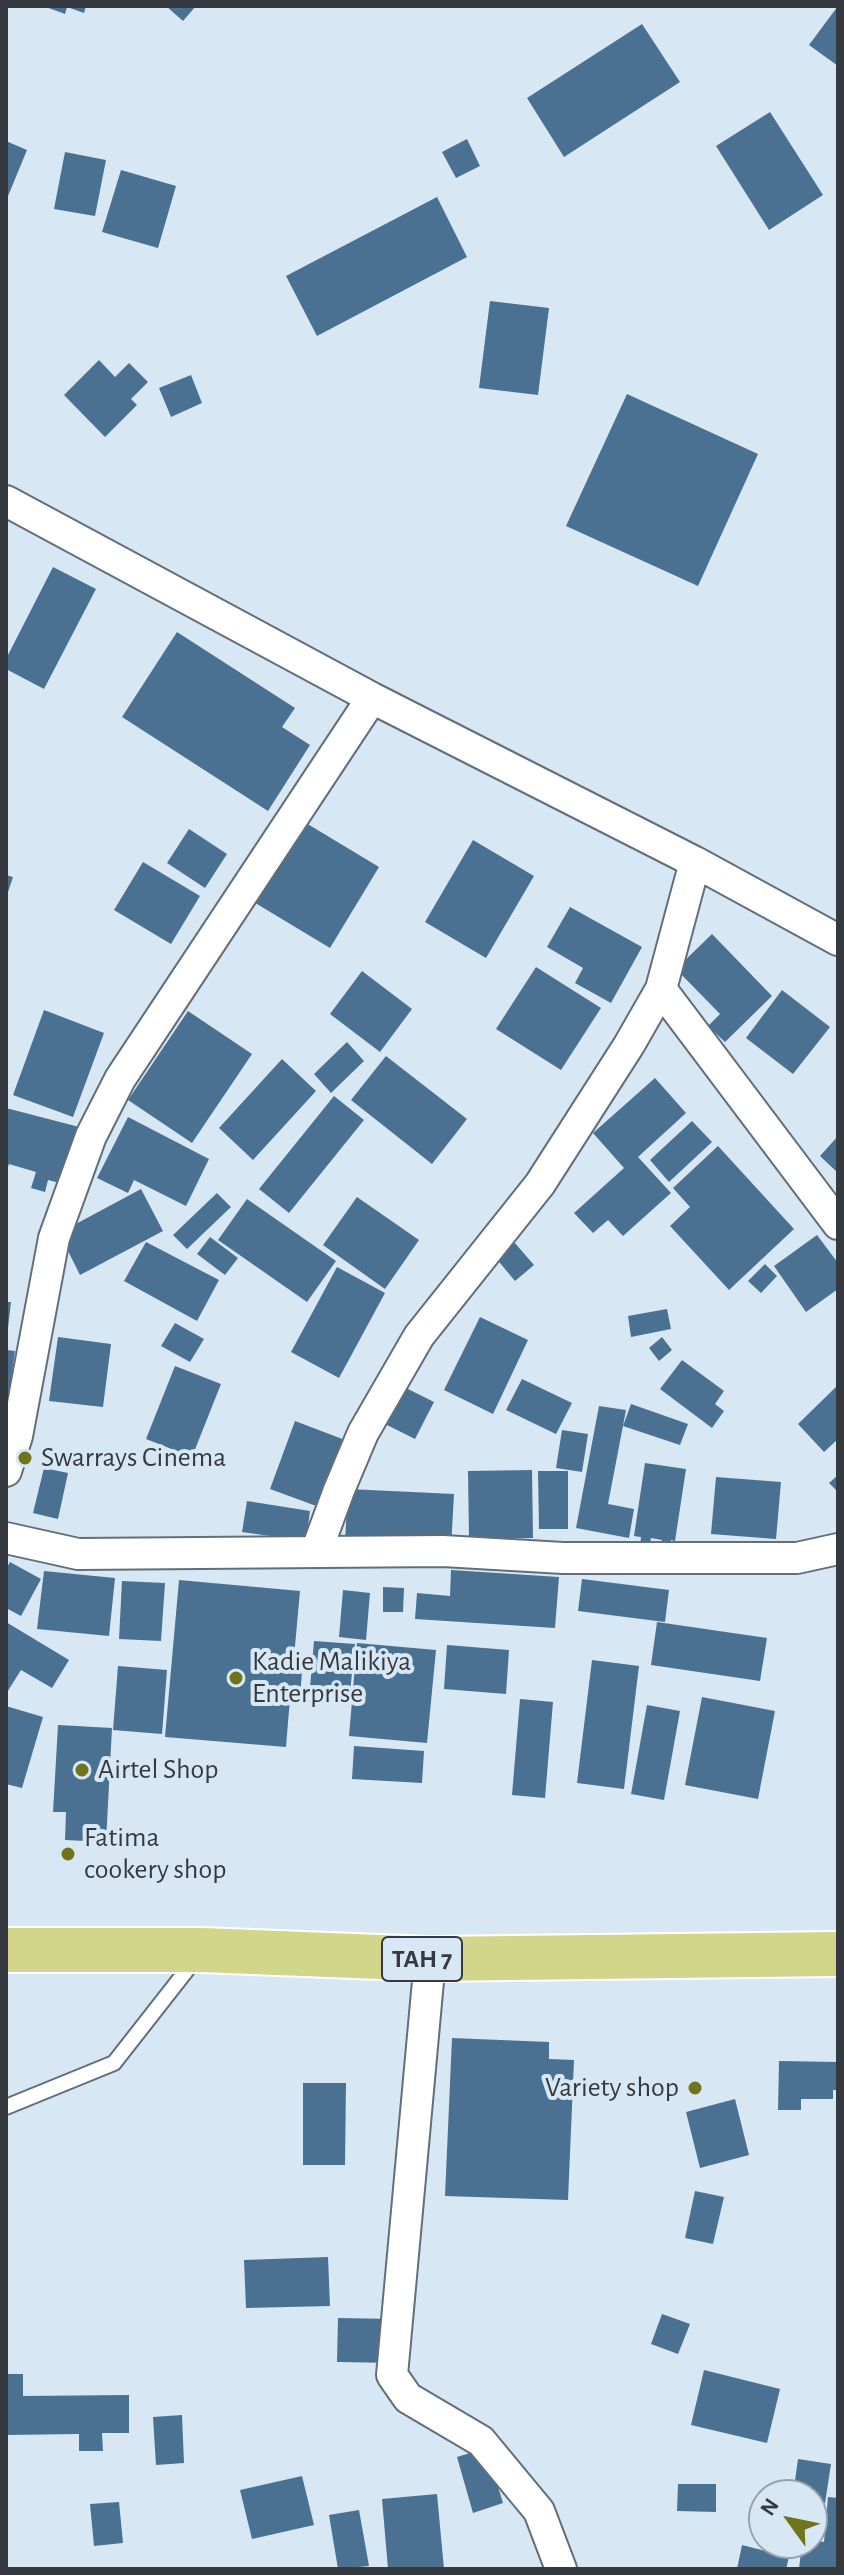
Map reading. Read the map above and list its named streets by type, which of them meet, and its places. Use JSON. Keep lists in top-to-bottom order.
{
  "streets": {
    "highway": ["TAH 7"]
  },
  "places": [
    "Swarrays Cinema",
    "Kadie Malikiya Enterprise",
    "Airtel Shop",
    "Fatima cookery shop",
    "Variety shop"
  ],
  "north": "top left"
}
